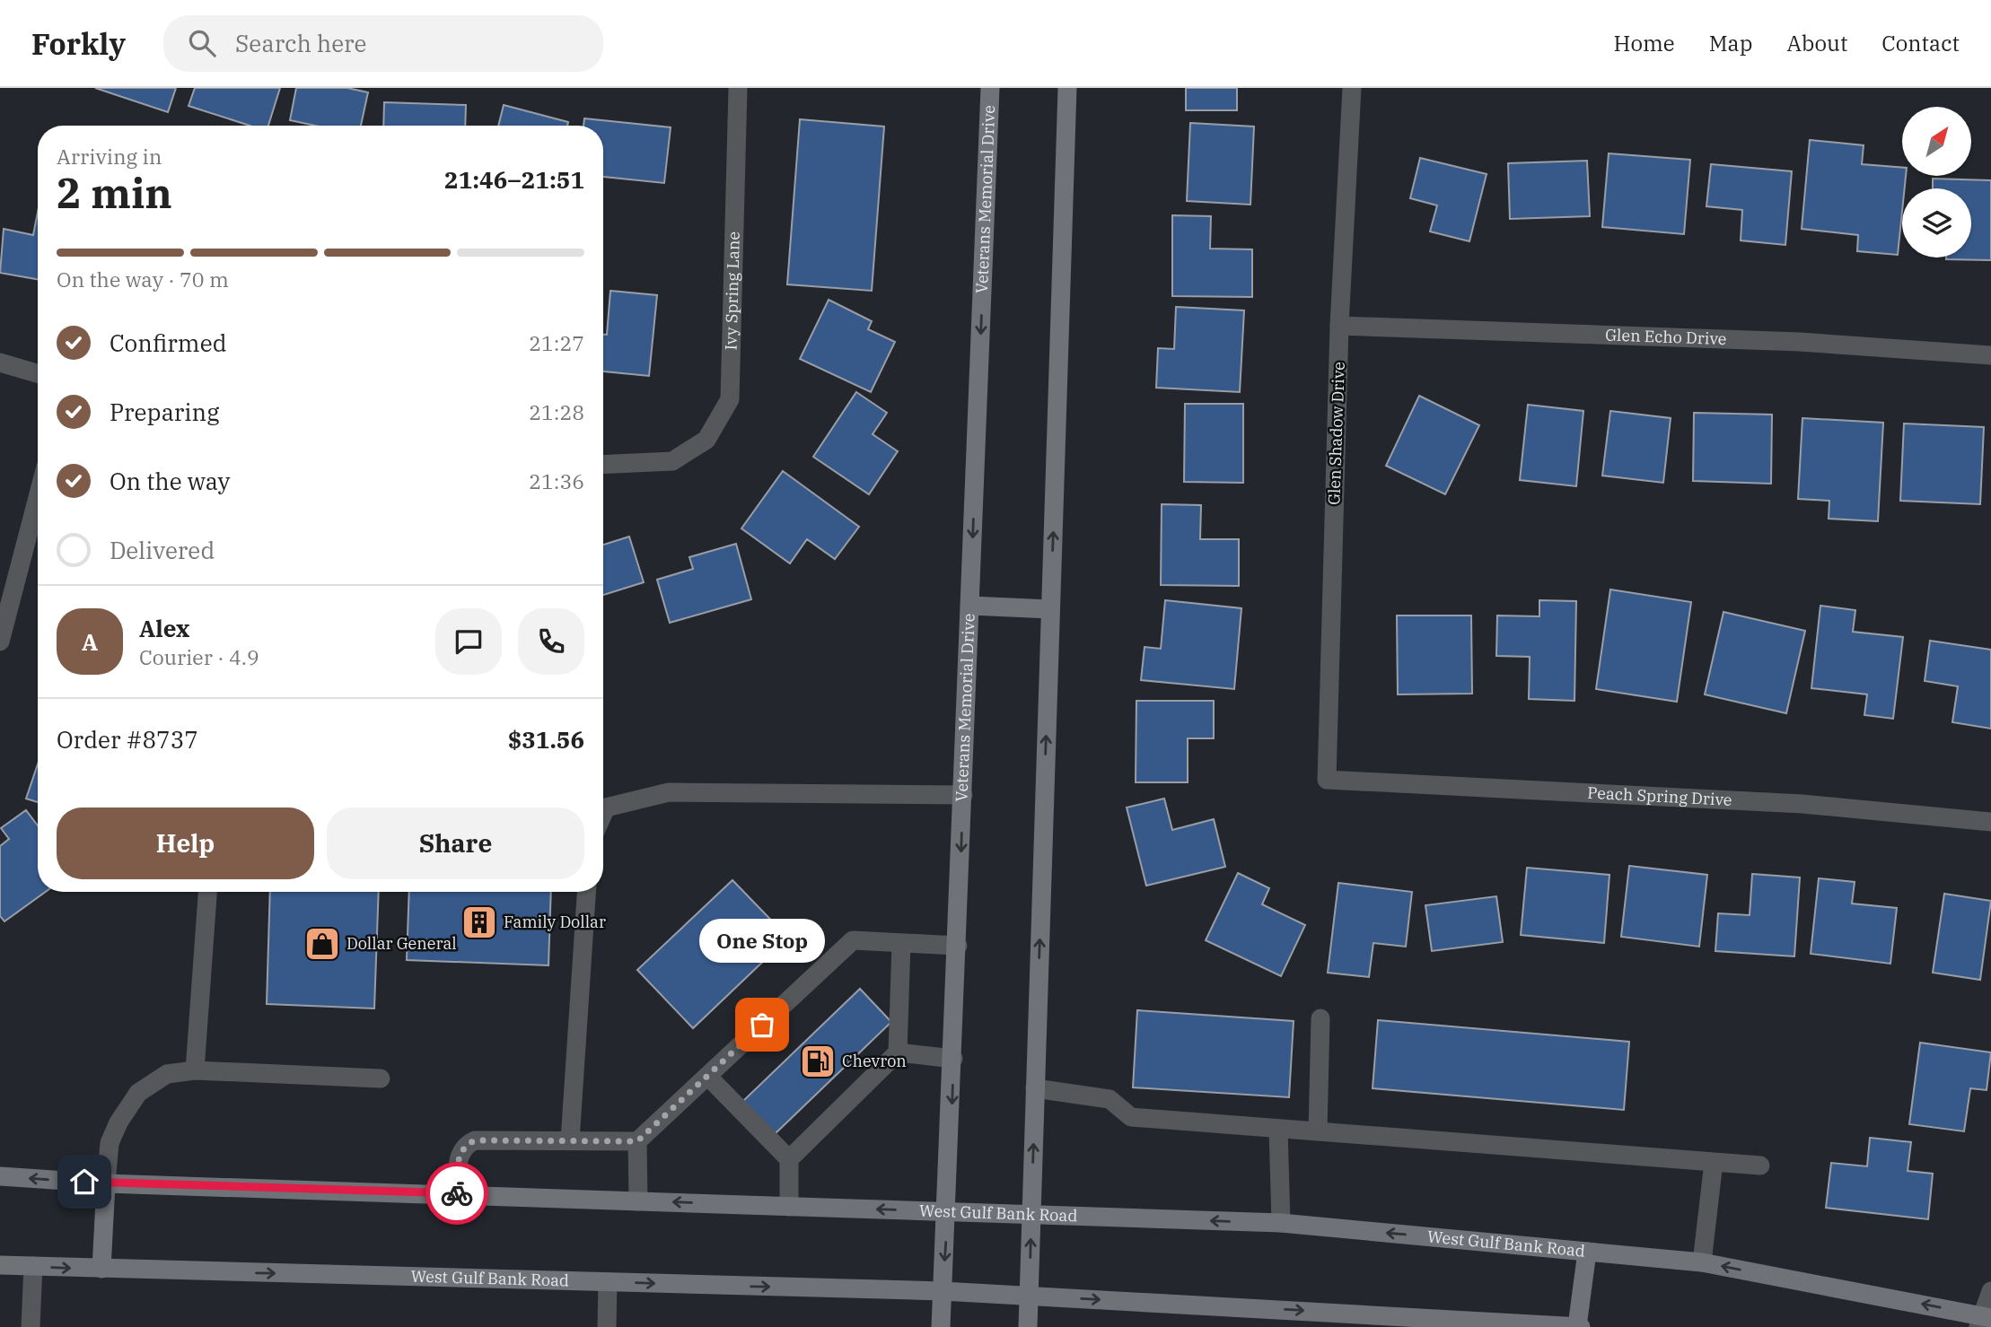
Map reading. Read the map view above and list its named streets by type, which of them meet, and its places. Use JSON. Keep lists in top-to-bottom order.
{
  "streets": {
    "main road": ["Veterans Memorial Drive", "West Gulf Bank Road"],
    "street": [
      "Ivy Spring Lane",
      "Glen Echo Drive",
      "Glen Shadow Drive",
      "Peach Spring Drive"
    ]
  },
  "crossings": [
    ["Veterans Memorial Drive", "West Gulf Bank Road"],
    ["Glen Echo Drive", "Glen Shadow Drive"],
    ["Glen Shadow Drive", "Peach Spring Drive"]
  ],
  "places": {
    "building": ["Family Dollar"],
    "shop": ["Dollar General"],
    "other": ["One Stop"],
    "fuel station": ["Chevron"]
  },
  "north": "top right",
  "page": {
    "header": "Forkly",
    "search": "Search here",
    "nav": [
      "Home",
      "Map",
      "About",
      "Contact"
    ],
    "heading": ["2 min", "Arriving in", "21:46–21:51"],
    "panel": [
      "Alex",
      "Courier · 4.9",
      "Order #8737",
      "$31.56"
    ],
    "bar": "On the way · 70 m",
    "list": [
      ["Confirmed", "21:27"],
      ["Preparing", "21:28"],
      ["On the way", "21:36"],
      "Delivered"
    ],
    "round": "A",
    "buttons": ["Help", "Share"],
    "bubble": "One Stop"
  }
}
